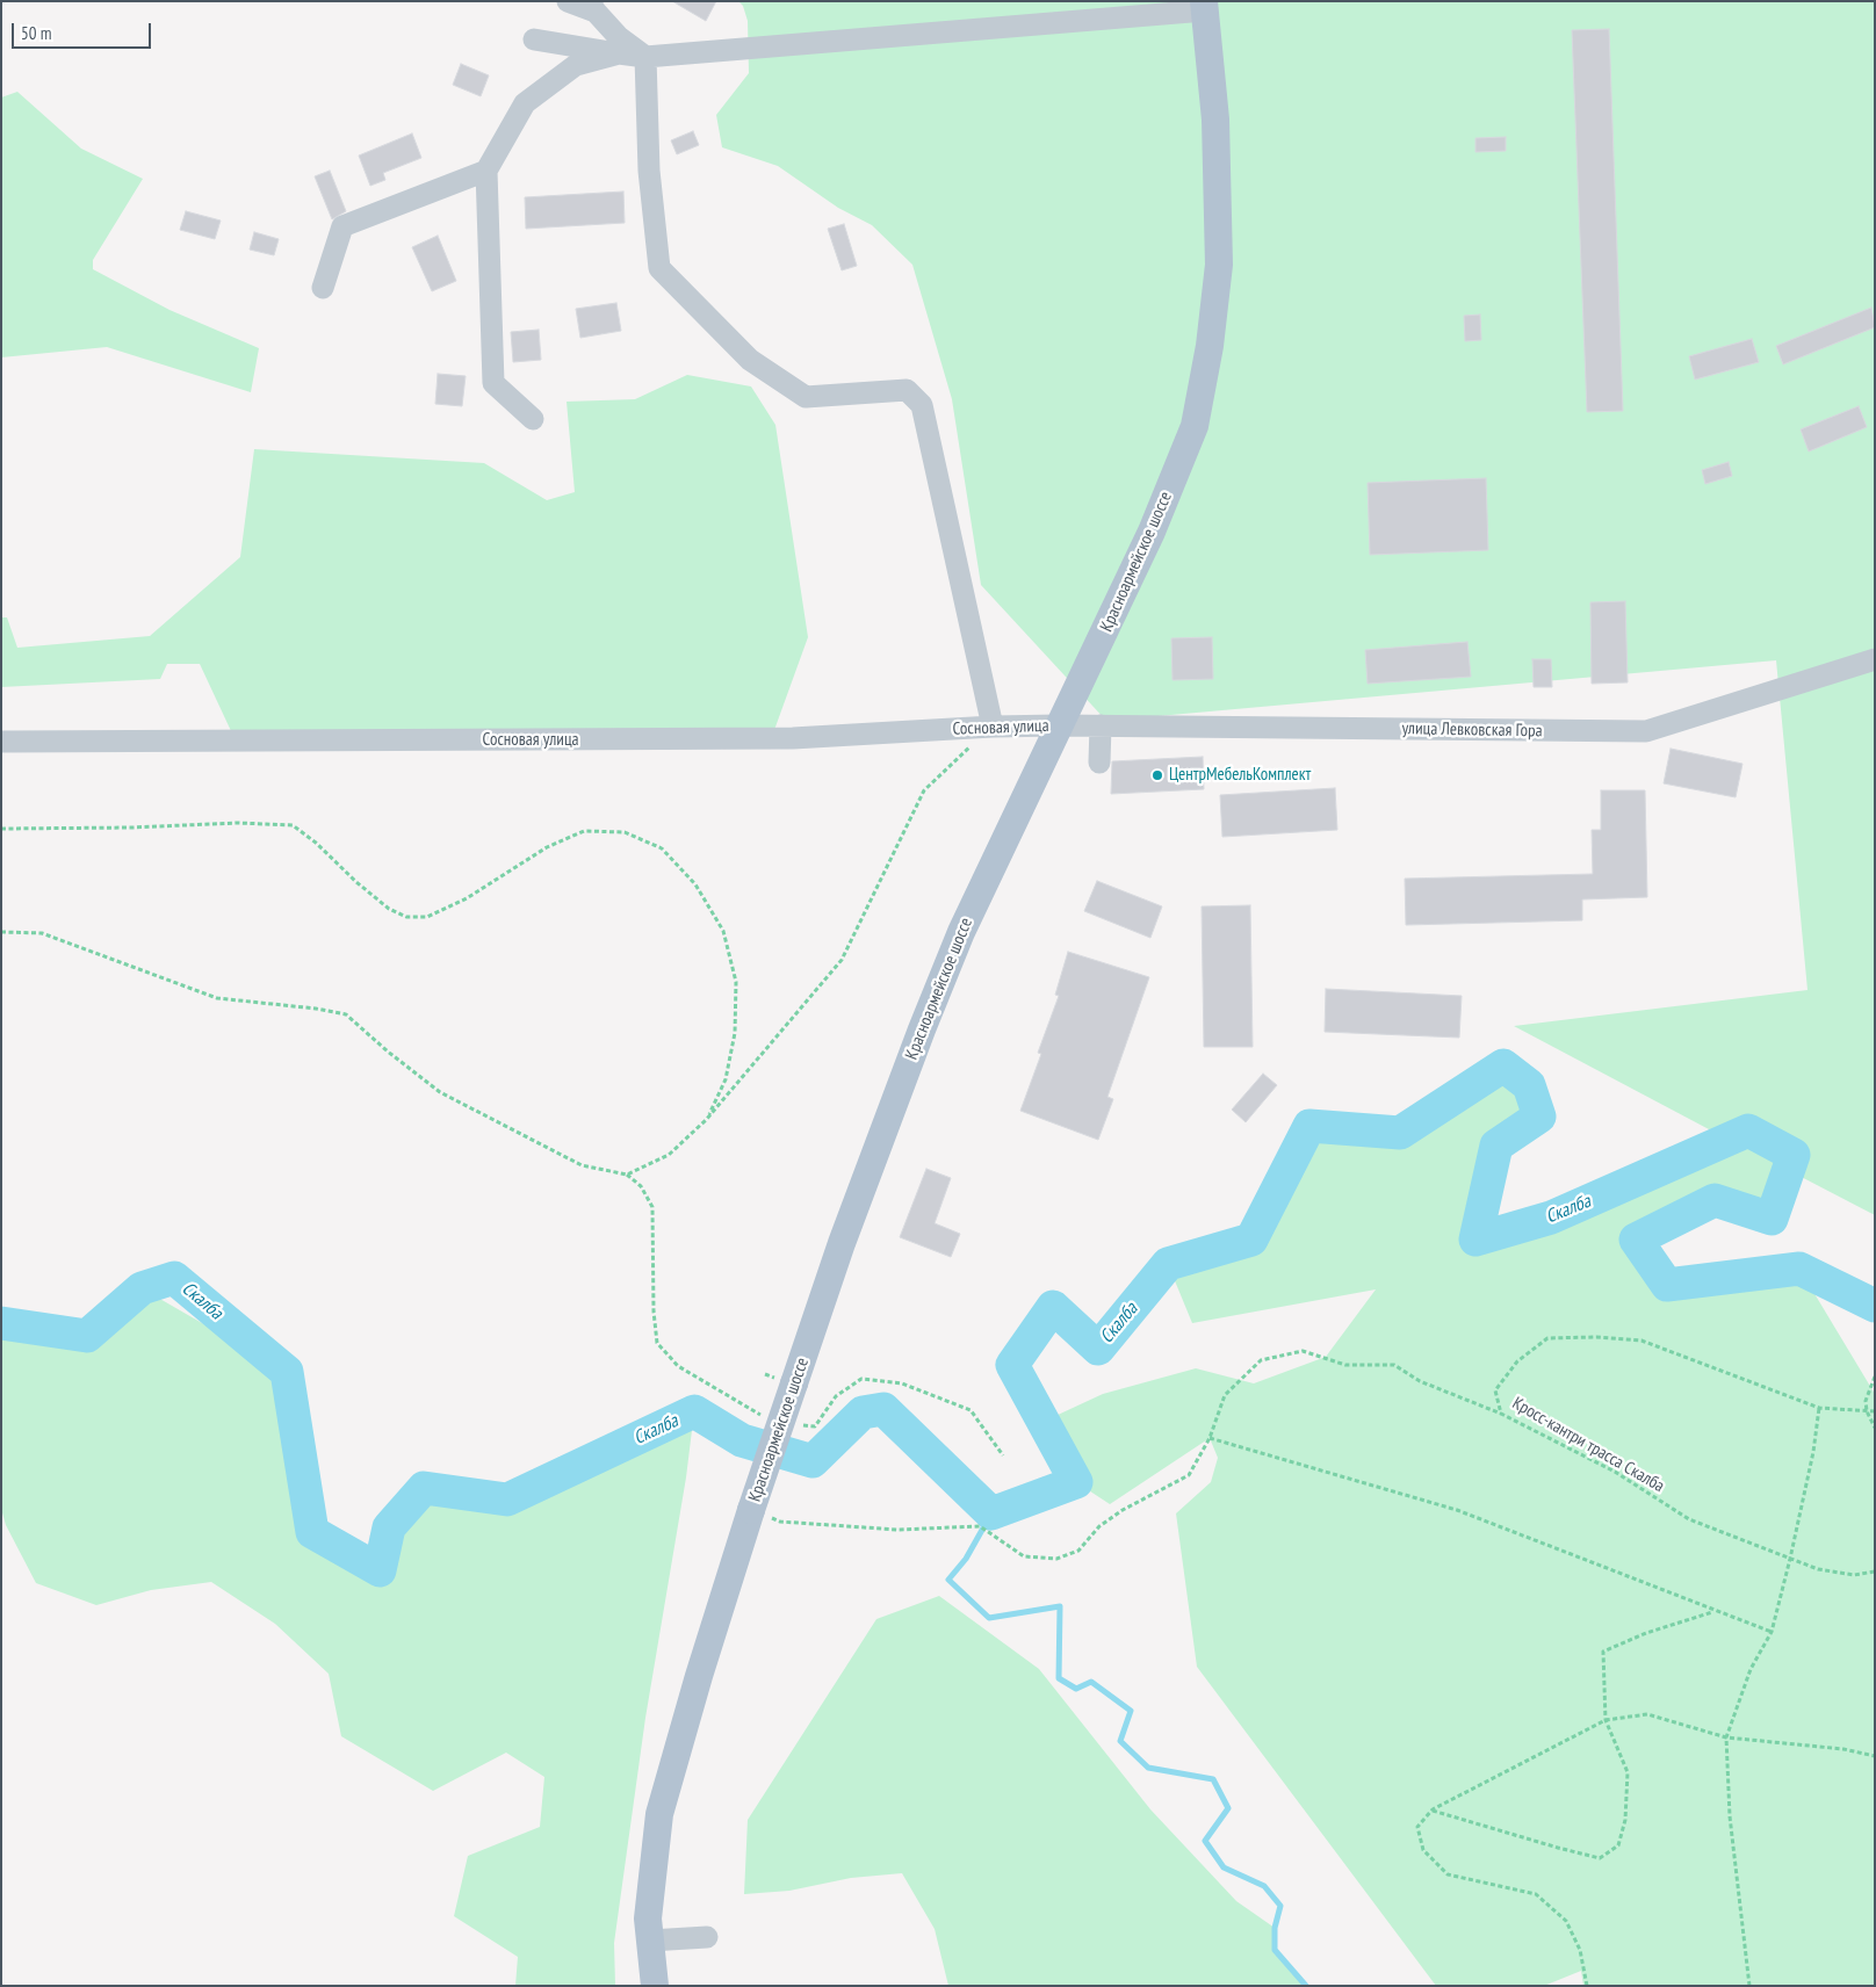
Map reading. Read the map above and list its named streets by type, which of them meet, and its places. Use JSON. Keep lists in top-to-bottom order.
{
  "streets": {
    "main road": ["Красноармейское шоссе"],
    "street": ["Сосновая улица", "улица Левковская Гора"],
    "path": ["Кросс-кантри трасса Скалба"]
  },
  "crossings": [
    ["Красноармейское шоссе", "Сосновая улица"],
    ["Красноармейское шоссе", "улица Левковская Гора"],
    ["Сосновая улица", "улица Левковская Гора"]
  ],
  "water": ["Скалба"],
  "places": ["ЦентрМебельКомплект"],
  "scale_bar": "50 m"
}
